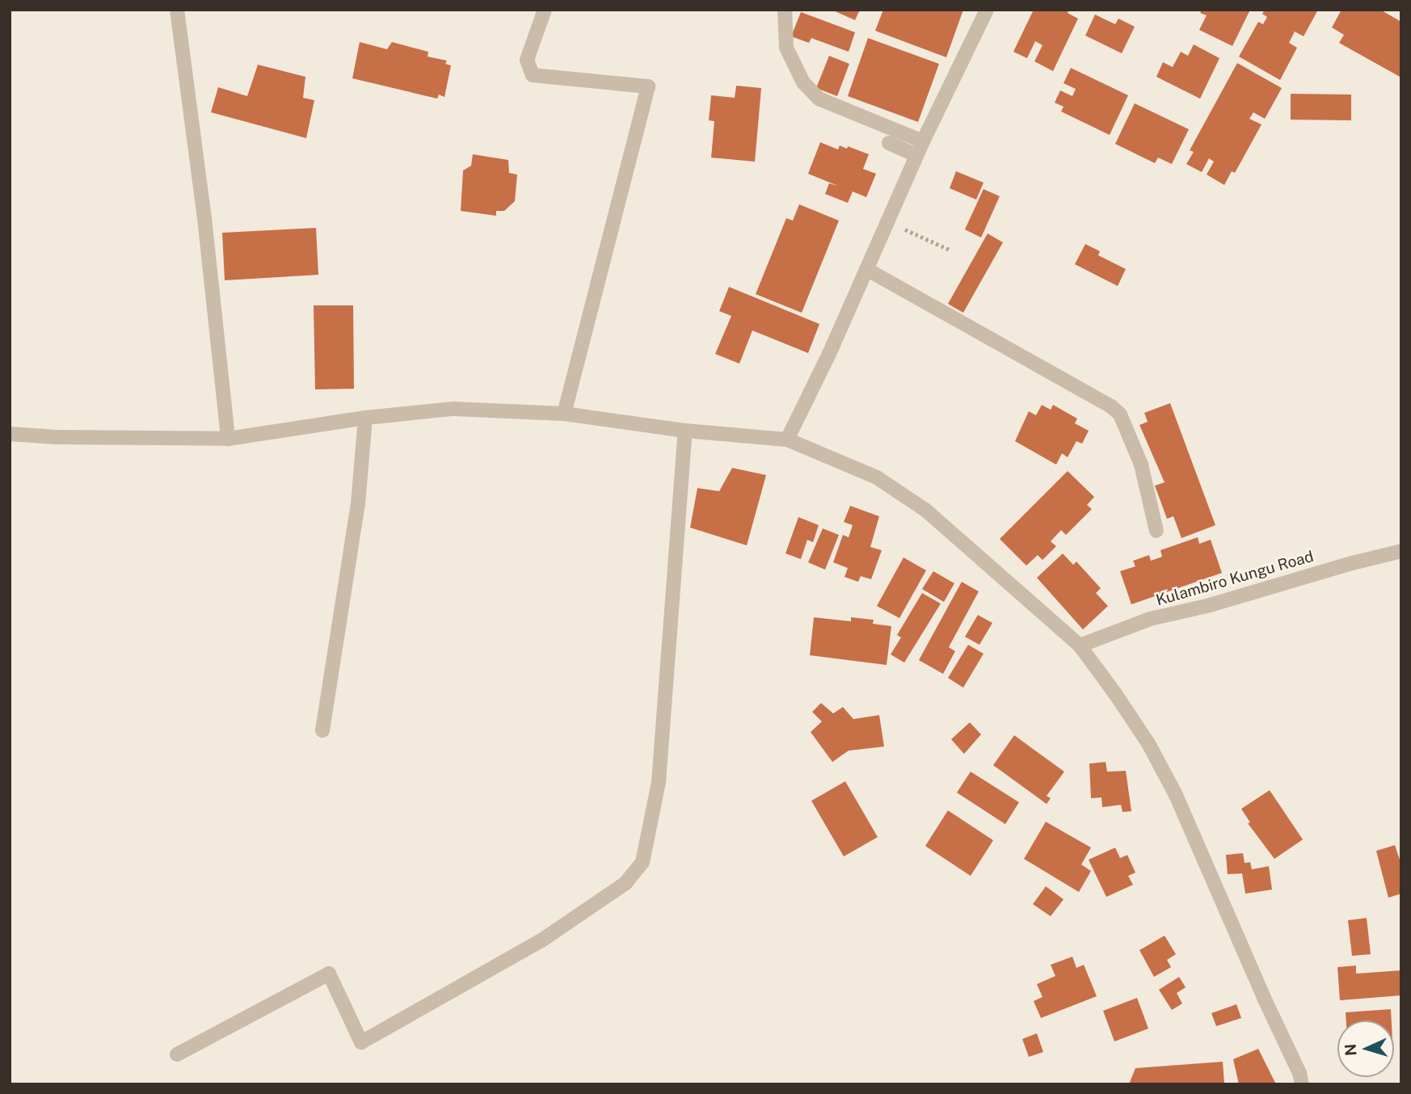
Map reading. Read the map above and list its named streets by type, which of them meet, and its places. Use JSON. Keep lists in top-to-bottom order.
{
  "streets": {
    "street": ["Kulambiro Kungu Road"]
  },
  "north": "left"
}
